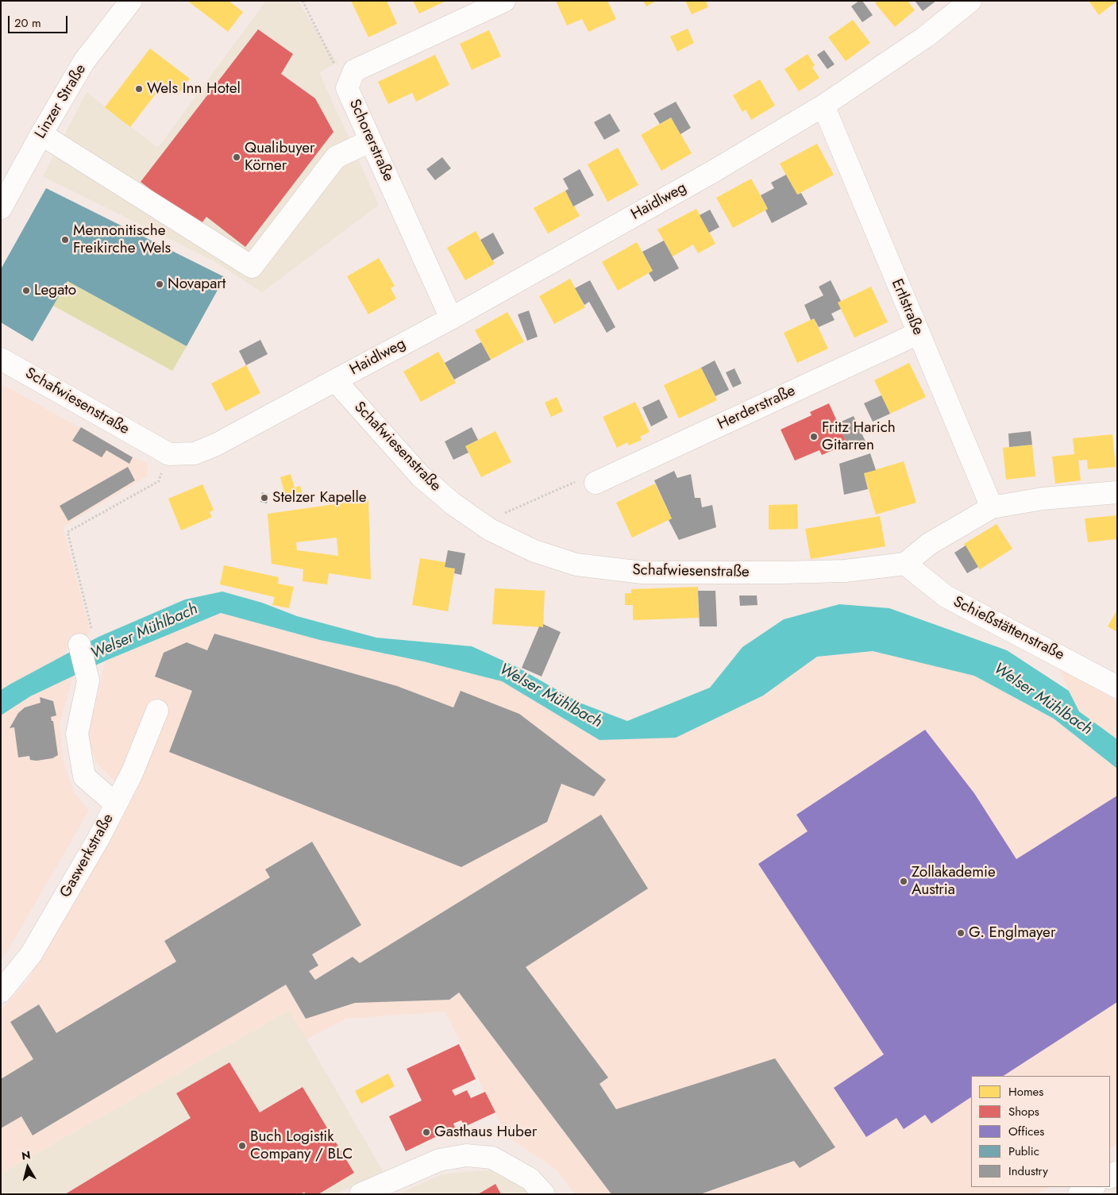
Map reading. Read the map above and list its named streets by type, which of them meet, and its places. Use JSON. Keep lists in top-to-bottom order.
{
  "streets": {
    "street": [
      "Linzer Straße",
      "Schorerstraße",
      "Haidlweg",
      "Ertlstraße",
      "Schafwiesenstraße",
      "Herderstraße",
      "Schießstättenstraße",
      "Gaswerkstraße"
    ]
  },
  "crossings": [
    ["Schorerstraße", "Haidlweg"],
    ["Haidlweg", "Ertlstraße"],
    ["Haidlweg", "Schafwiesenstraße"],
    ["Ertlstraße", "Herderstraße"],
    ["Schafwiesenstraße", "Schießstättenstraße"]
  ],
  "water": ["Welser Mühlbach"],
  "places": [
    "Wels Inn Hotel",
    "Qualibuyer Körner",
    "Mennonitische Freikirche Wels",
    "Novapart",
    "Legato",
    "Fritz Harich Gitarren",
    "Stelzer Kapelle",
    "Zollakademie Austria",
    "G. Englmayer",
    "Gasthaus Huber",
    "Buch Logistik Company / BLC"
  ],
  "legend": [
    "Homes",
    "Shops",
    "Offices",
    "Public",
    "Industry"
  ],
  "scale_bar": "20 m",
  "north": "top"
}
